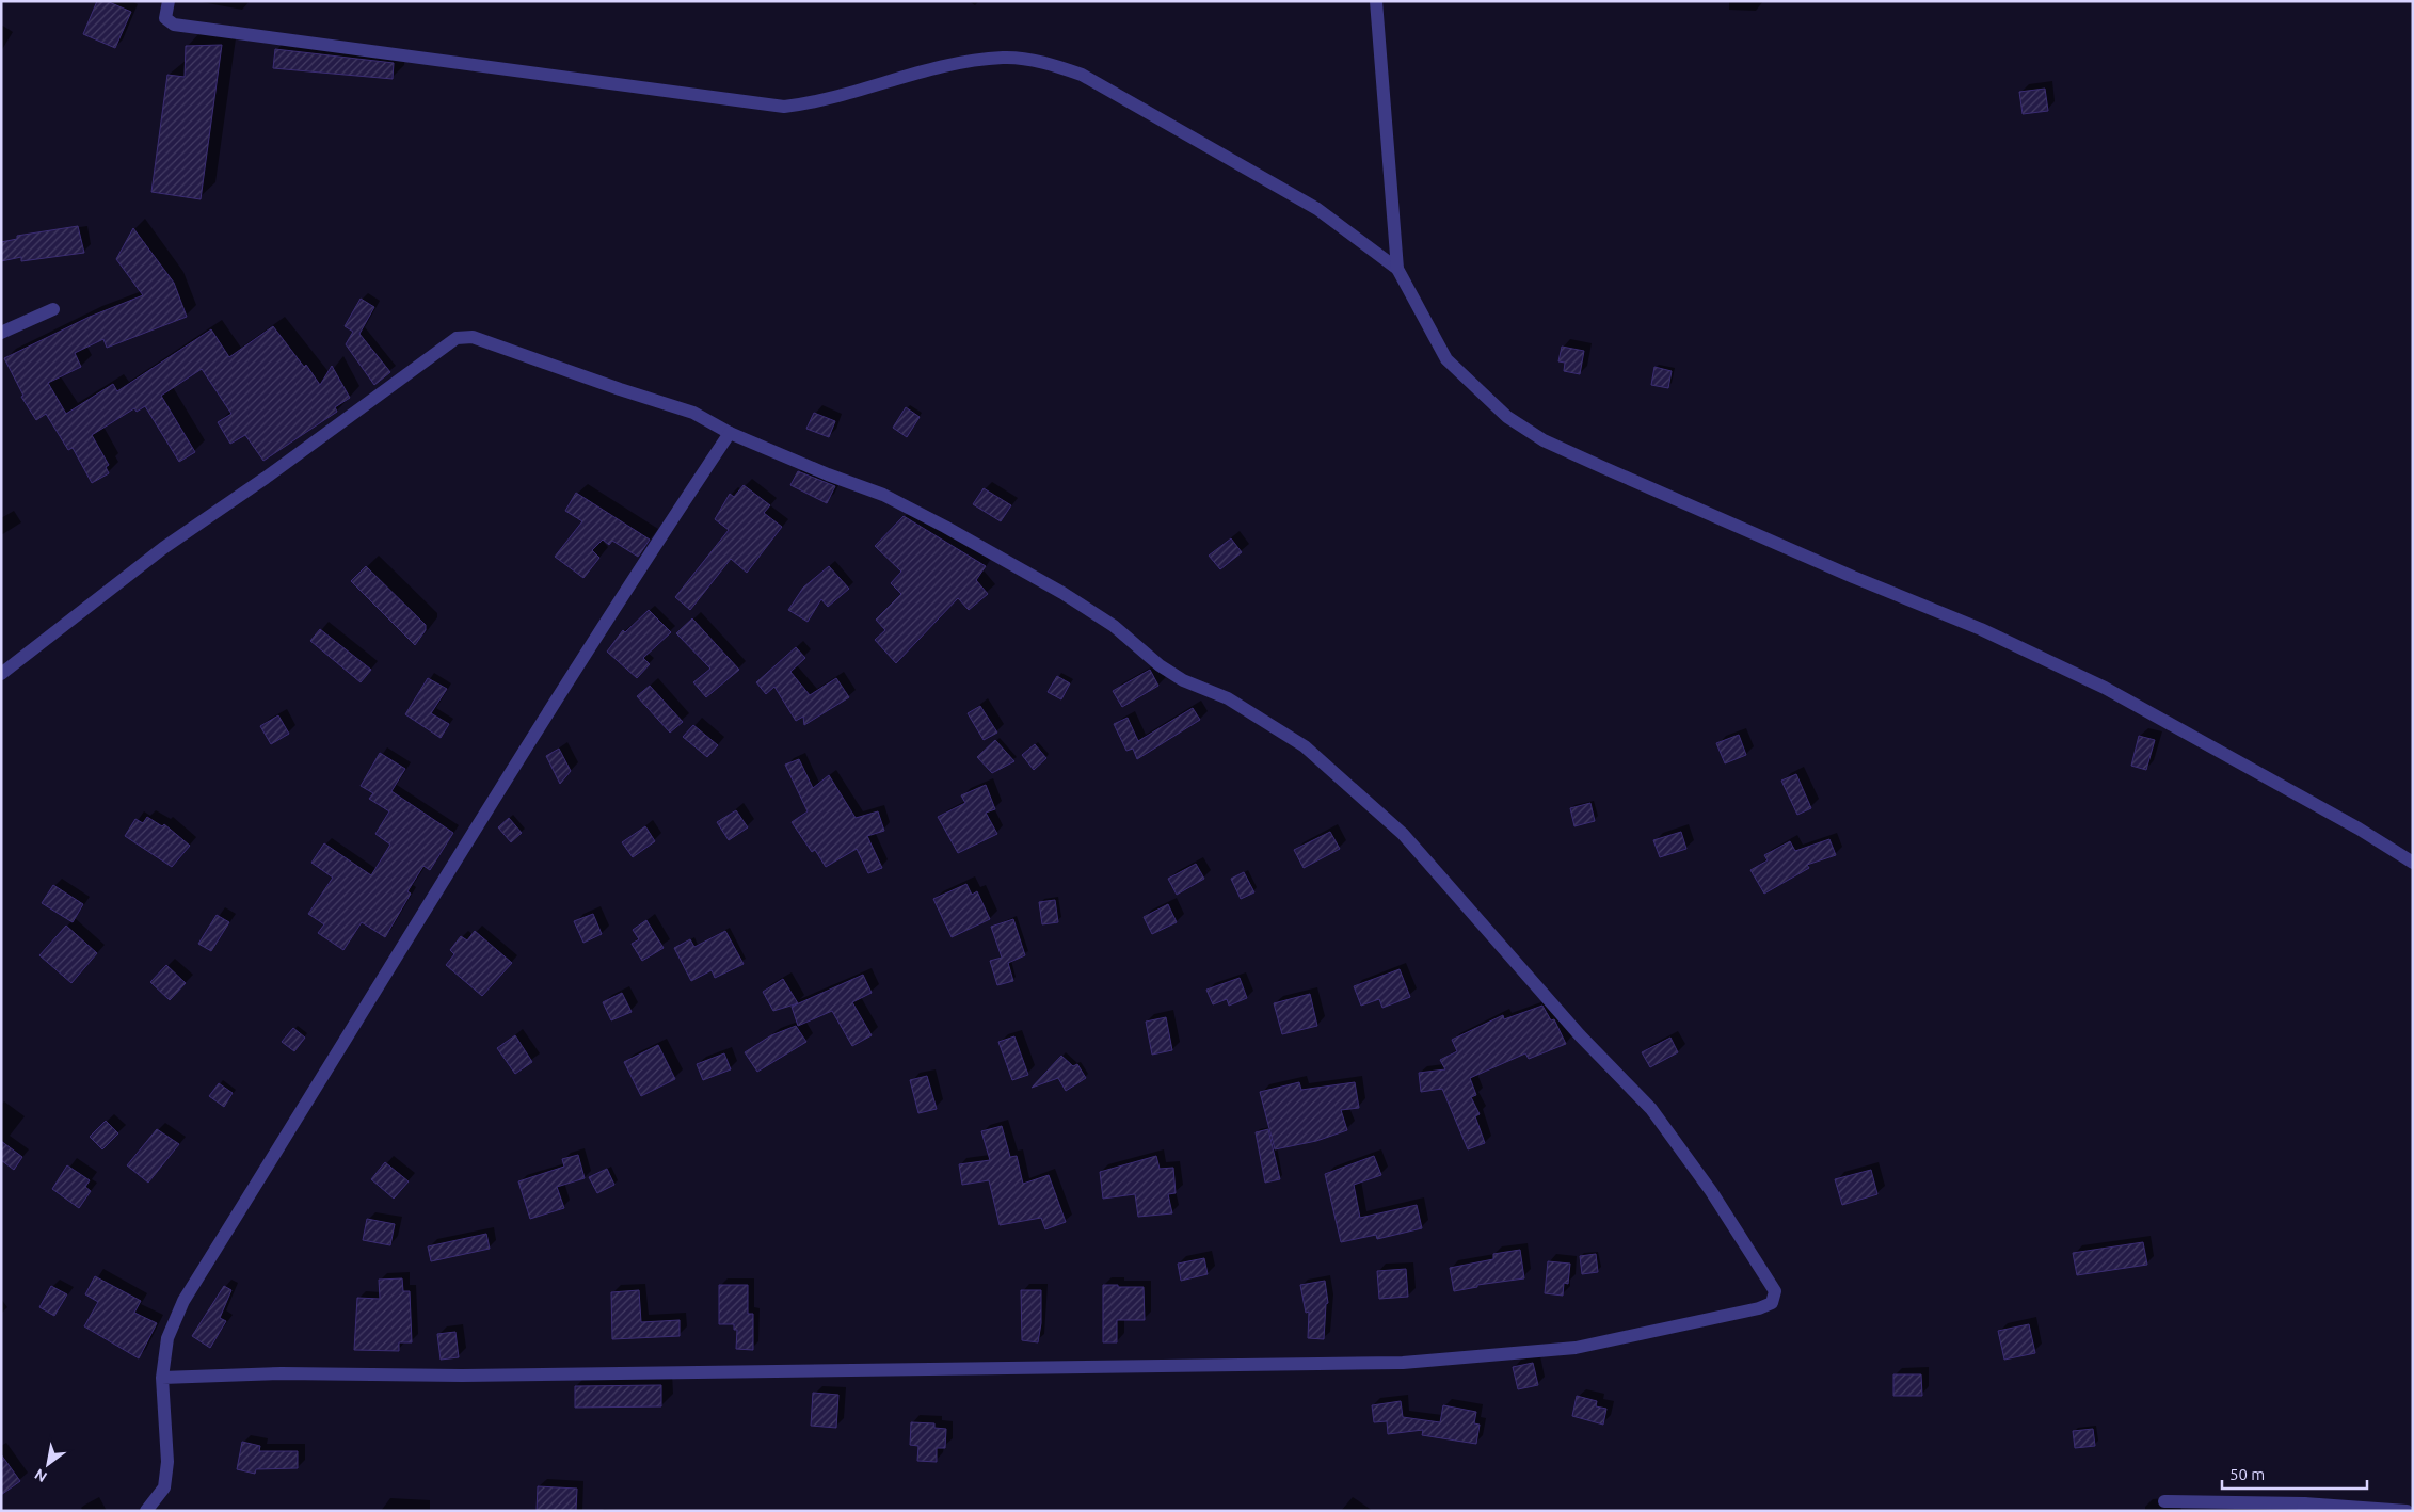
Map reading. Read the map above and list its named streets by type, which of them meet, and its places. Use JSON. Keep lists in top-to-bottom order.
{
  "scale_bar": "50 m",
  "north": "bottom left"
}
